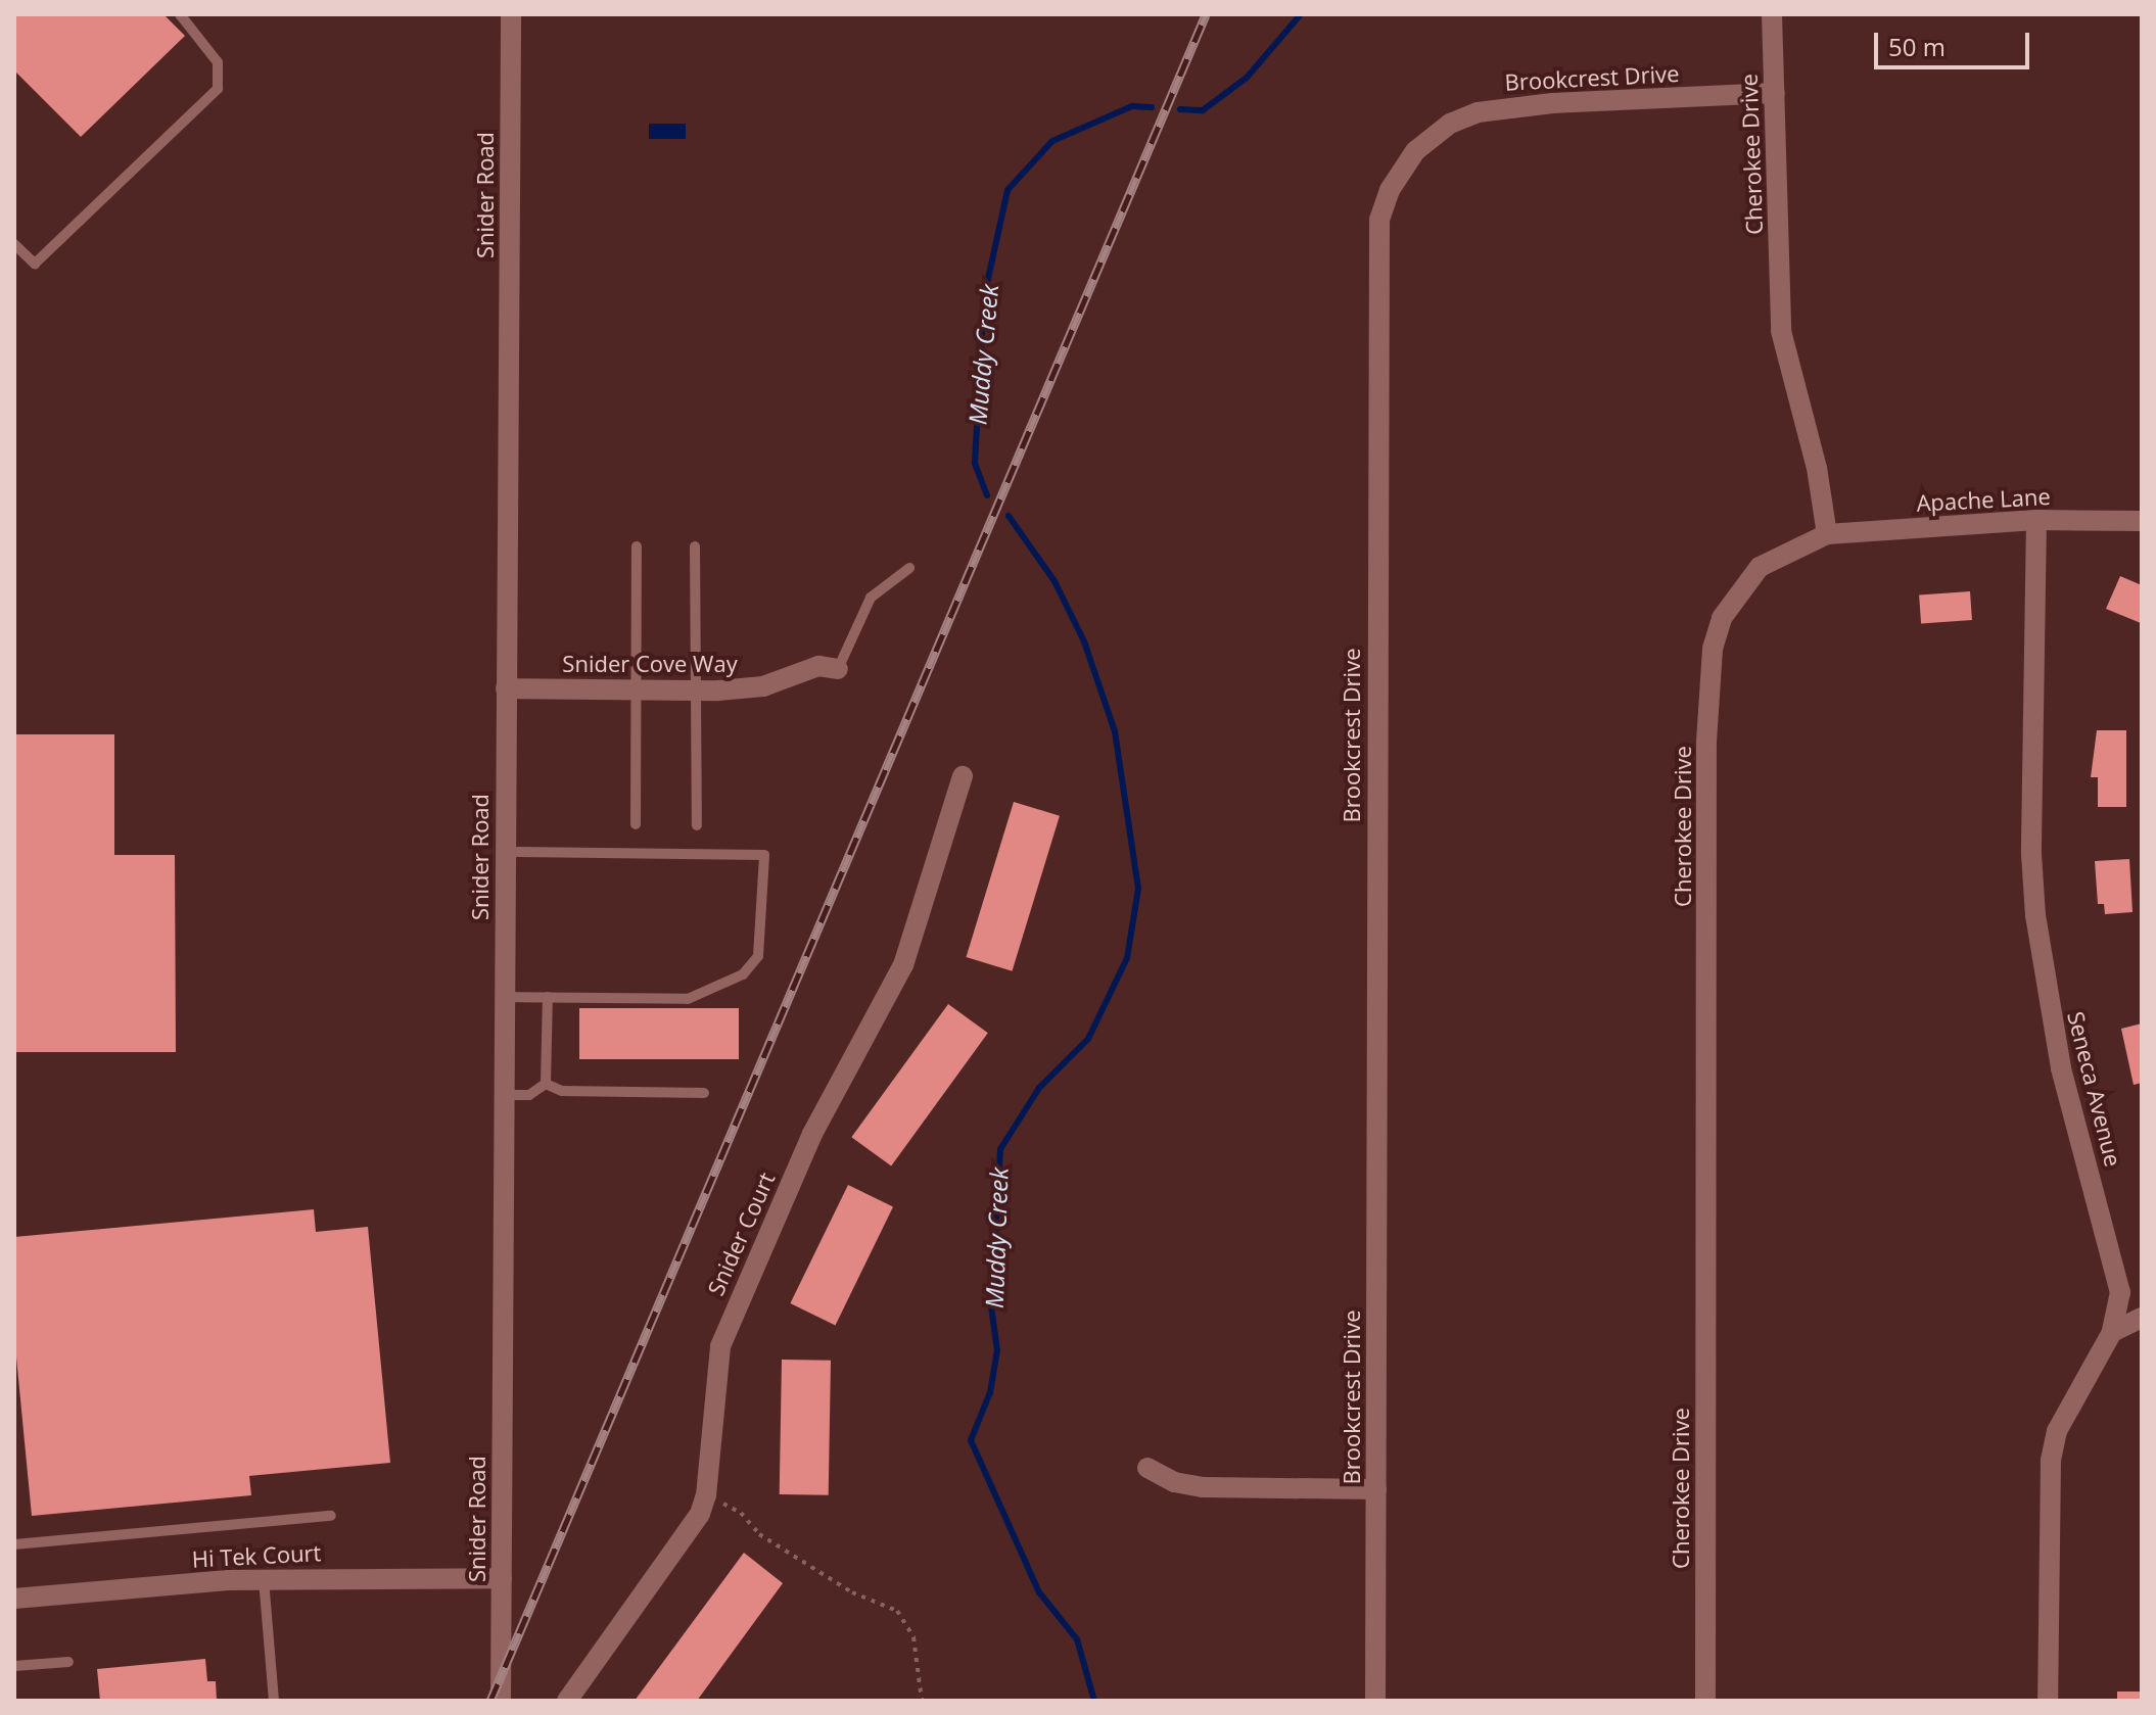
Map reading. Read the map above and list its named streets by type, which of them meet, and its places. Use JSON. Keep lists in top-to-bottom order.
{
  "streets": {
    "street": [
      "Brookcrest Drive",
      "Cherokee Drive",
      "Snider Road",
      "Apache Lane",
      "Snider Cove Way",
      "Seneca Avenue",
      "Snider Court",
      "Hi Tek Court"
    ]
  },
  "crossings": [
    ["Brookcrest Drive", "Cherokee Drive"],
    ["Cherokee Drive", "Apache Lane"],
    ["Snider Road", "Snider Cove Way"],
    ["Snider Road", "Hi Tek Court"],
    ["Apache Lane", "Seneca Avenue"]
  ],
  "water": ["Muddy Creek"],
  "scale_bar": "50 m"
}
